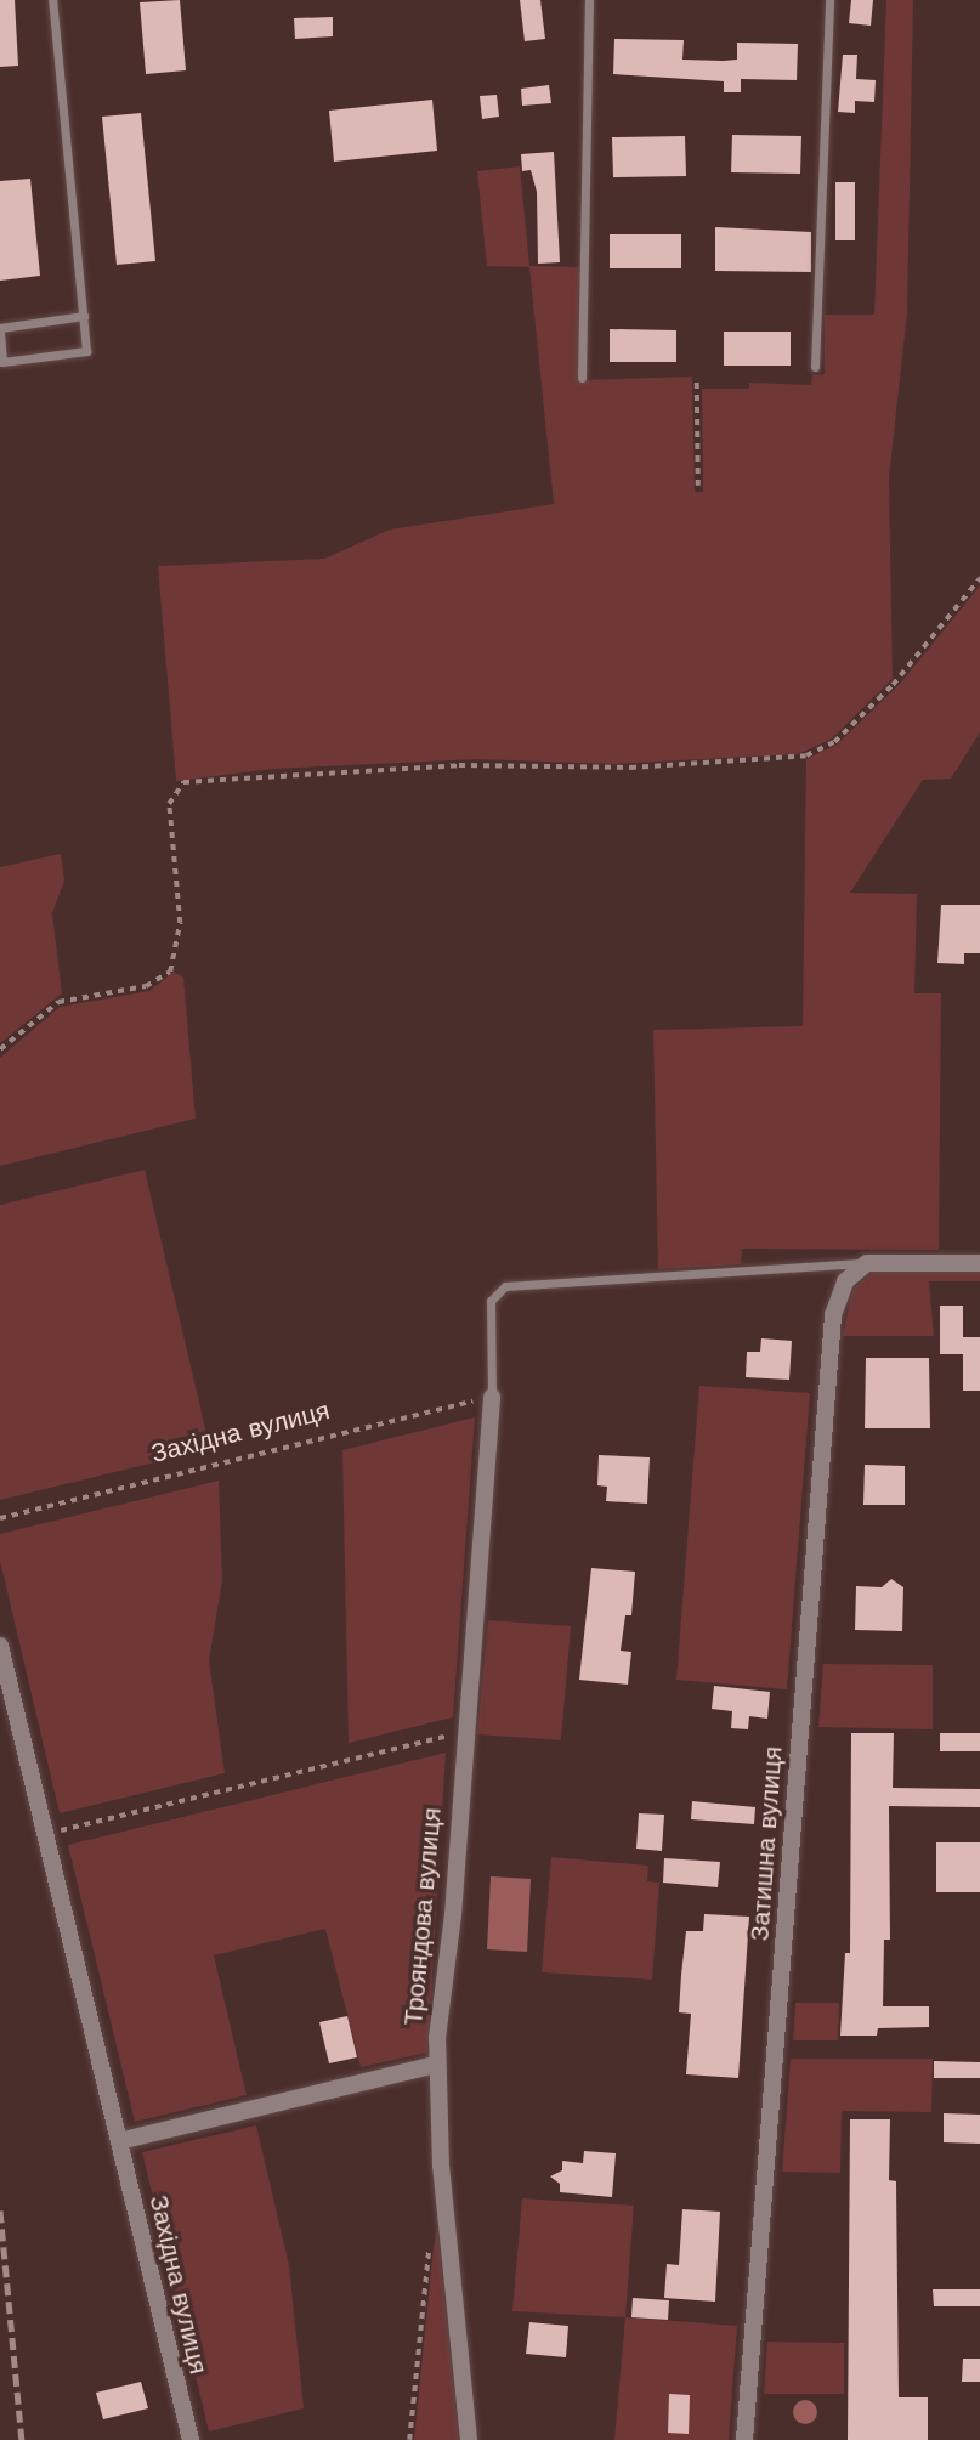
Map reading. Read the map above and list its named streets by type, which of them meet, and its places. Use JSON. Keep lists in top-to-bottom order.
{
  "streets": {
    "street": ["Західна вулиця", "Затишна вулиця", "Трояндова вулиця"]
  },
  "crossings": [
    ["Західна вулиця", "Трояндова вулиця"]
  ]
}
